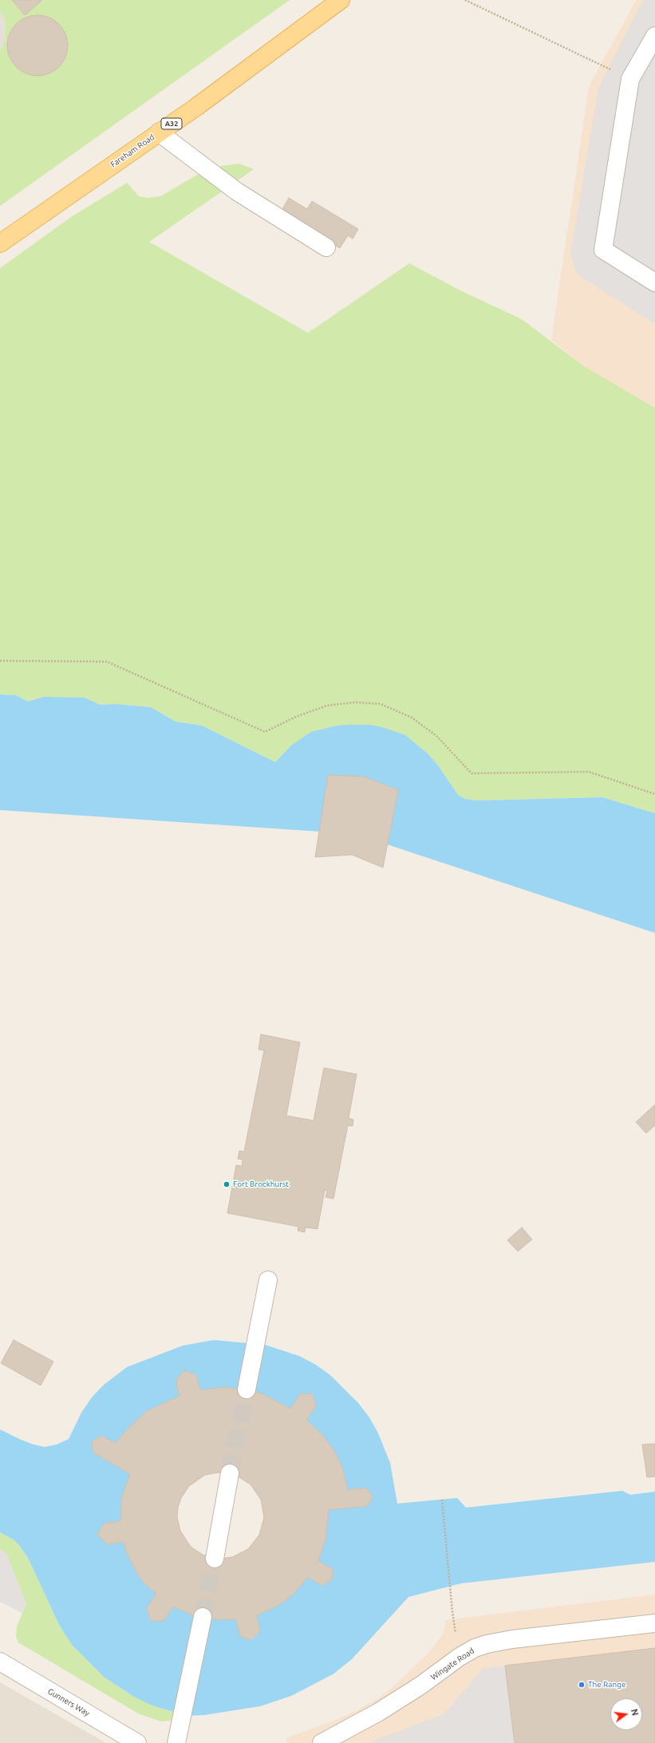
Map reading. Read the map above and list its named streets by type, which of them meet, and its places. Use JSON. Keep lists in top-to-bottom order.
{
  "streets": {
    "main road": ["A32", "Fareham Road"],
    "street": ["Wingate Road", "Gunners Way"]
  },
  "places": ["Fort Brockhurst", "The Range"],
  "north": "right"
}
